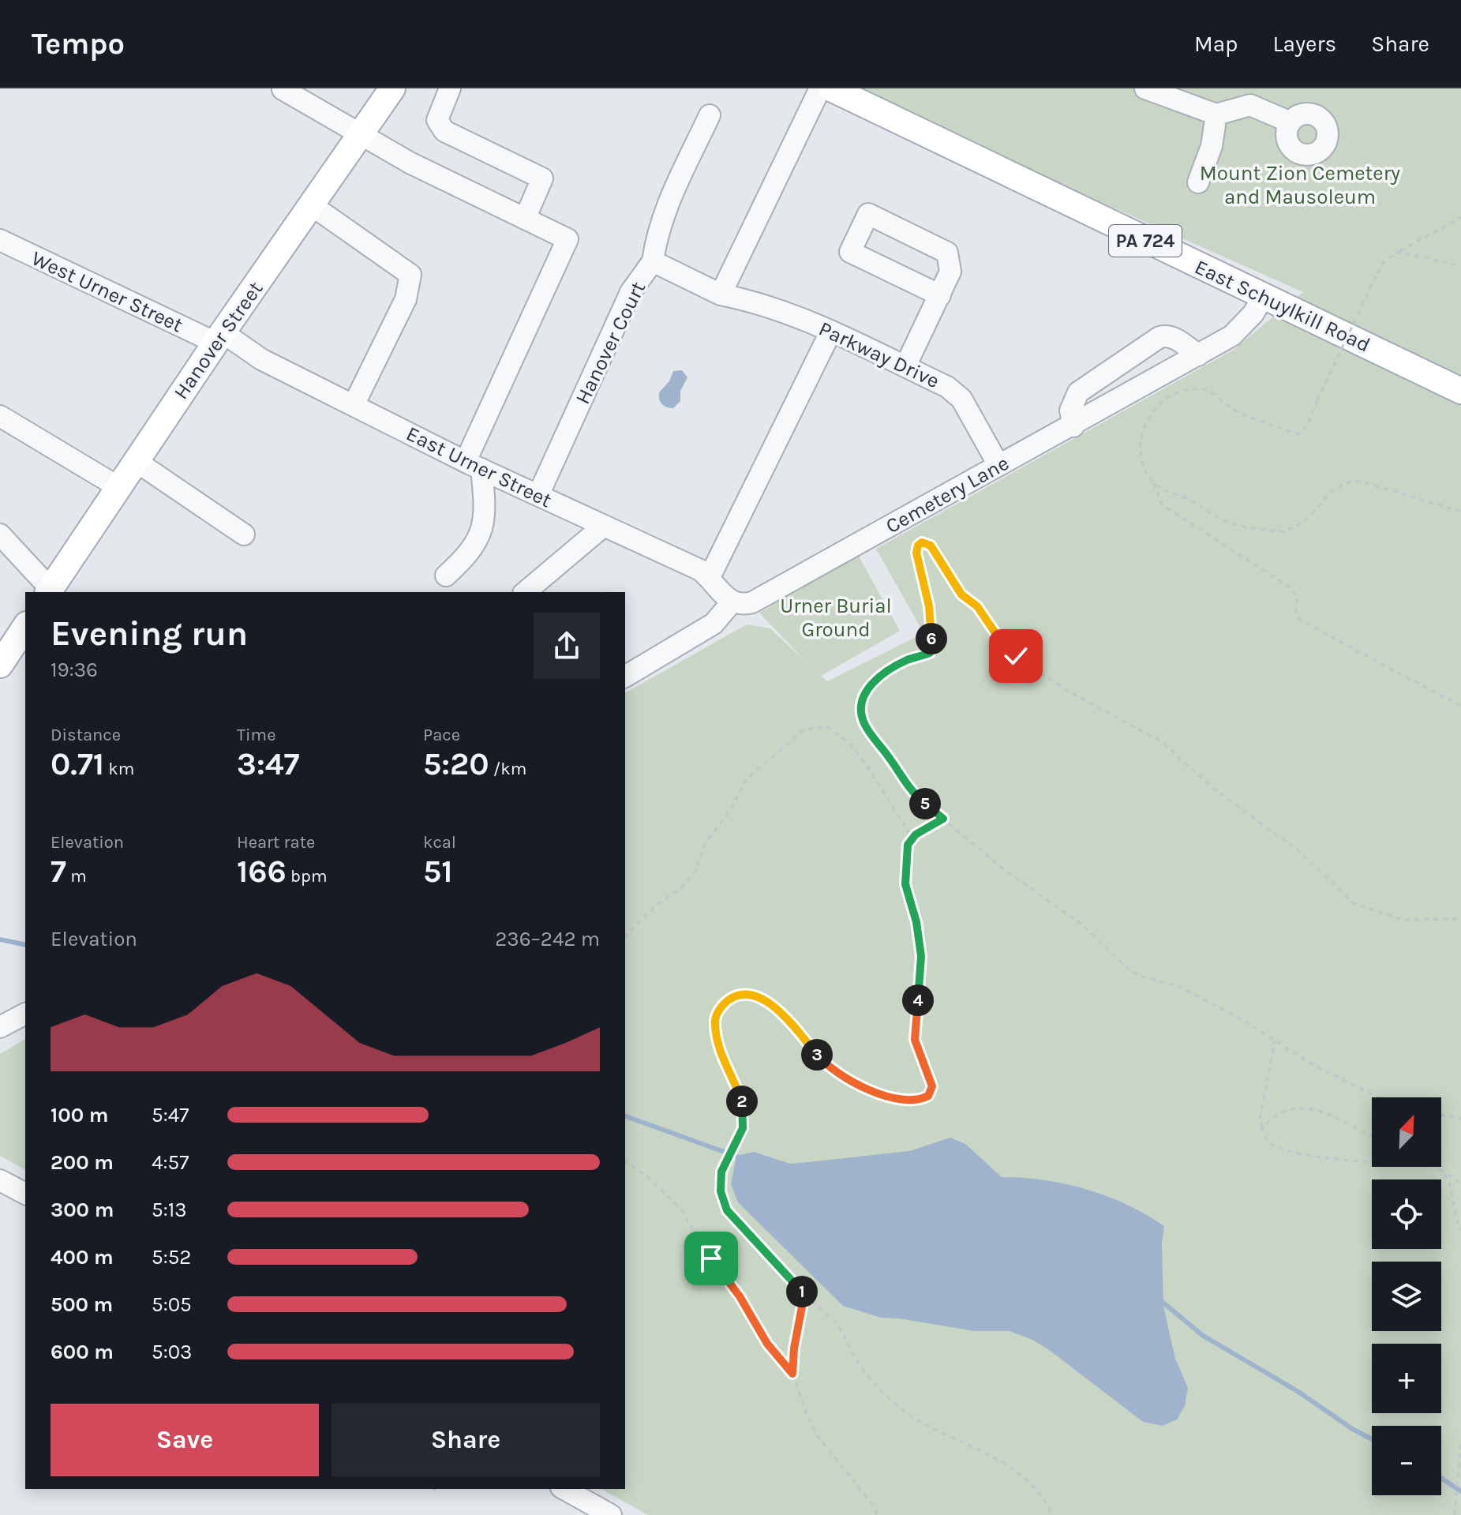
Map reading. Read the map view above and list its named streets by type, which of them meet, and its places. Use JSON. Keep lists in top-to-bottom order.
{
  "streets": {
    "main road": ["PA 724", "East Schuylkill Road", "Hanover Street"],
    "street": [
      "West Urner Street",
      "Hanover Court",
      "Parkway Drive",
      "East Urner Street",
      "Cemetery Lane"
    ]
  },
  "crossings": [
    ["West Urner Street", "Hanover Street"],
    ["West Urner Street", "East Urner Street"],
    ["East Schuylkill Road", "Cemetery Lane"],
    ["Hanover Street", "East Urner Street"],
    ["Hanover Court", "Parkway Drive"],
    ["Hanover Court", "East Urner Street"],
    ["Parkway Drive", "Cemetery Lane"],
    ["East Urner Street", "Cemetery Lane"]
  ],
  "parks": ["Mount Zion Cemetery and Mausoleum", "Urner Burial Ground"],
  "north": "top right",
  "page": {
    "header": "Tempo",
    "nav": ["Map", "Layers", "Share"],
    "heading": ["Evening run", "19:36"],
    "pins": [
      "6",
      "5",
      "4",
      "3",
      "2",
      "1"
    ],
    "stats": [
      ["Distance", "0.71 km"],
      ["Time", "3:47"],
      ["Pace", "5:20 /km"],
      ["Elevation", "7 m"],
      ["Heart rate", "166 bpm"],
      ["kcal", "51"]
    ],
    "chart": ["Elevation", "236–242 m"],
    "list": [
      {
        "name": "100 m",
        "note": "5:47"
      },
      {
        "name": "200 m",
        "note": "4:57"
      },
      {
        "name": "300 m",
        "note": "5:13"
      },
      {
        "name": "400 m",
        "note": "5:52"
      },
      {
        "name": "500 m",
        "note": "5:05"
      },
      {
        "name": "600 m",
        "note": "5:03"
      }
    ],
    "map_buttons": ["+", "−"],
    "buttons": ["Save", "Share"]
  }
}
